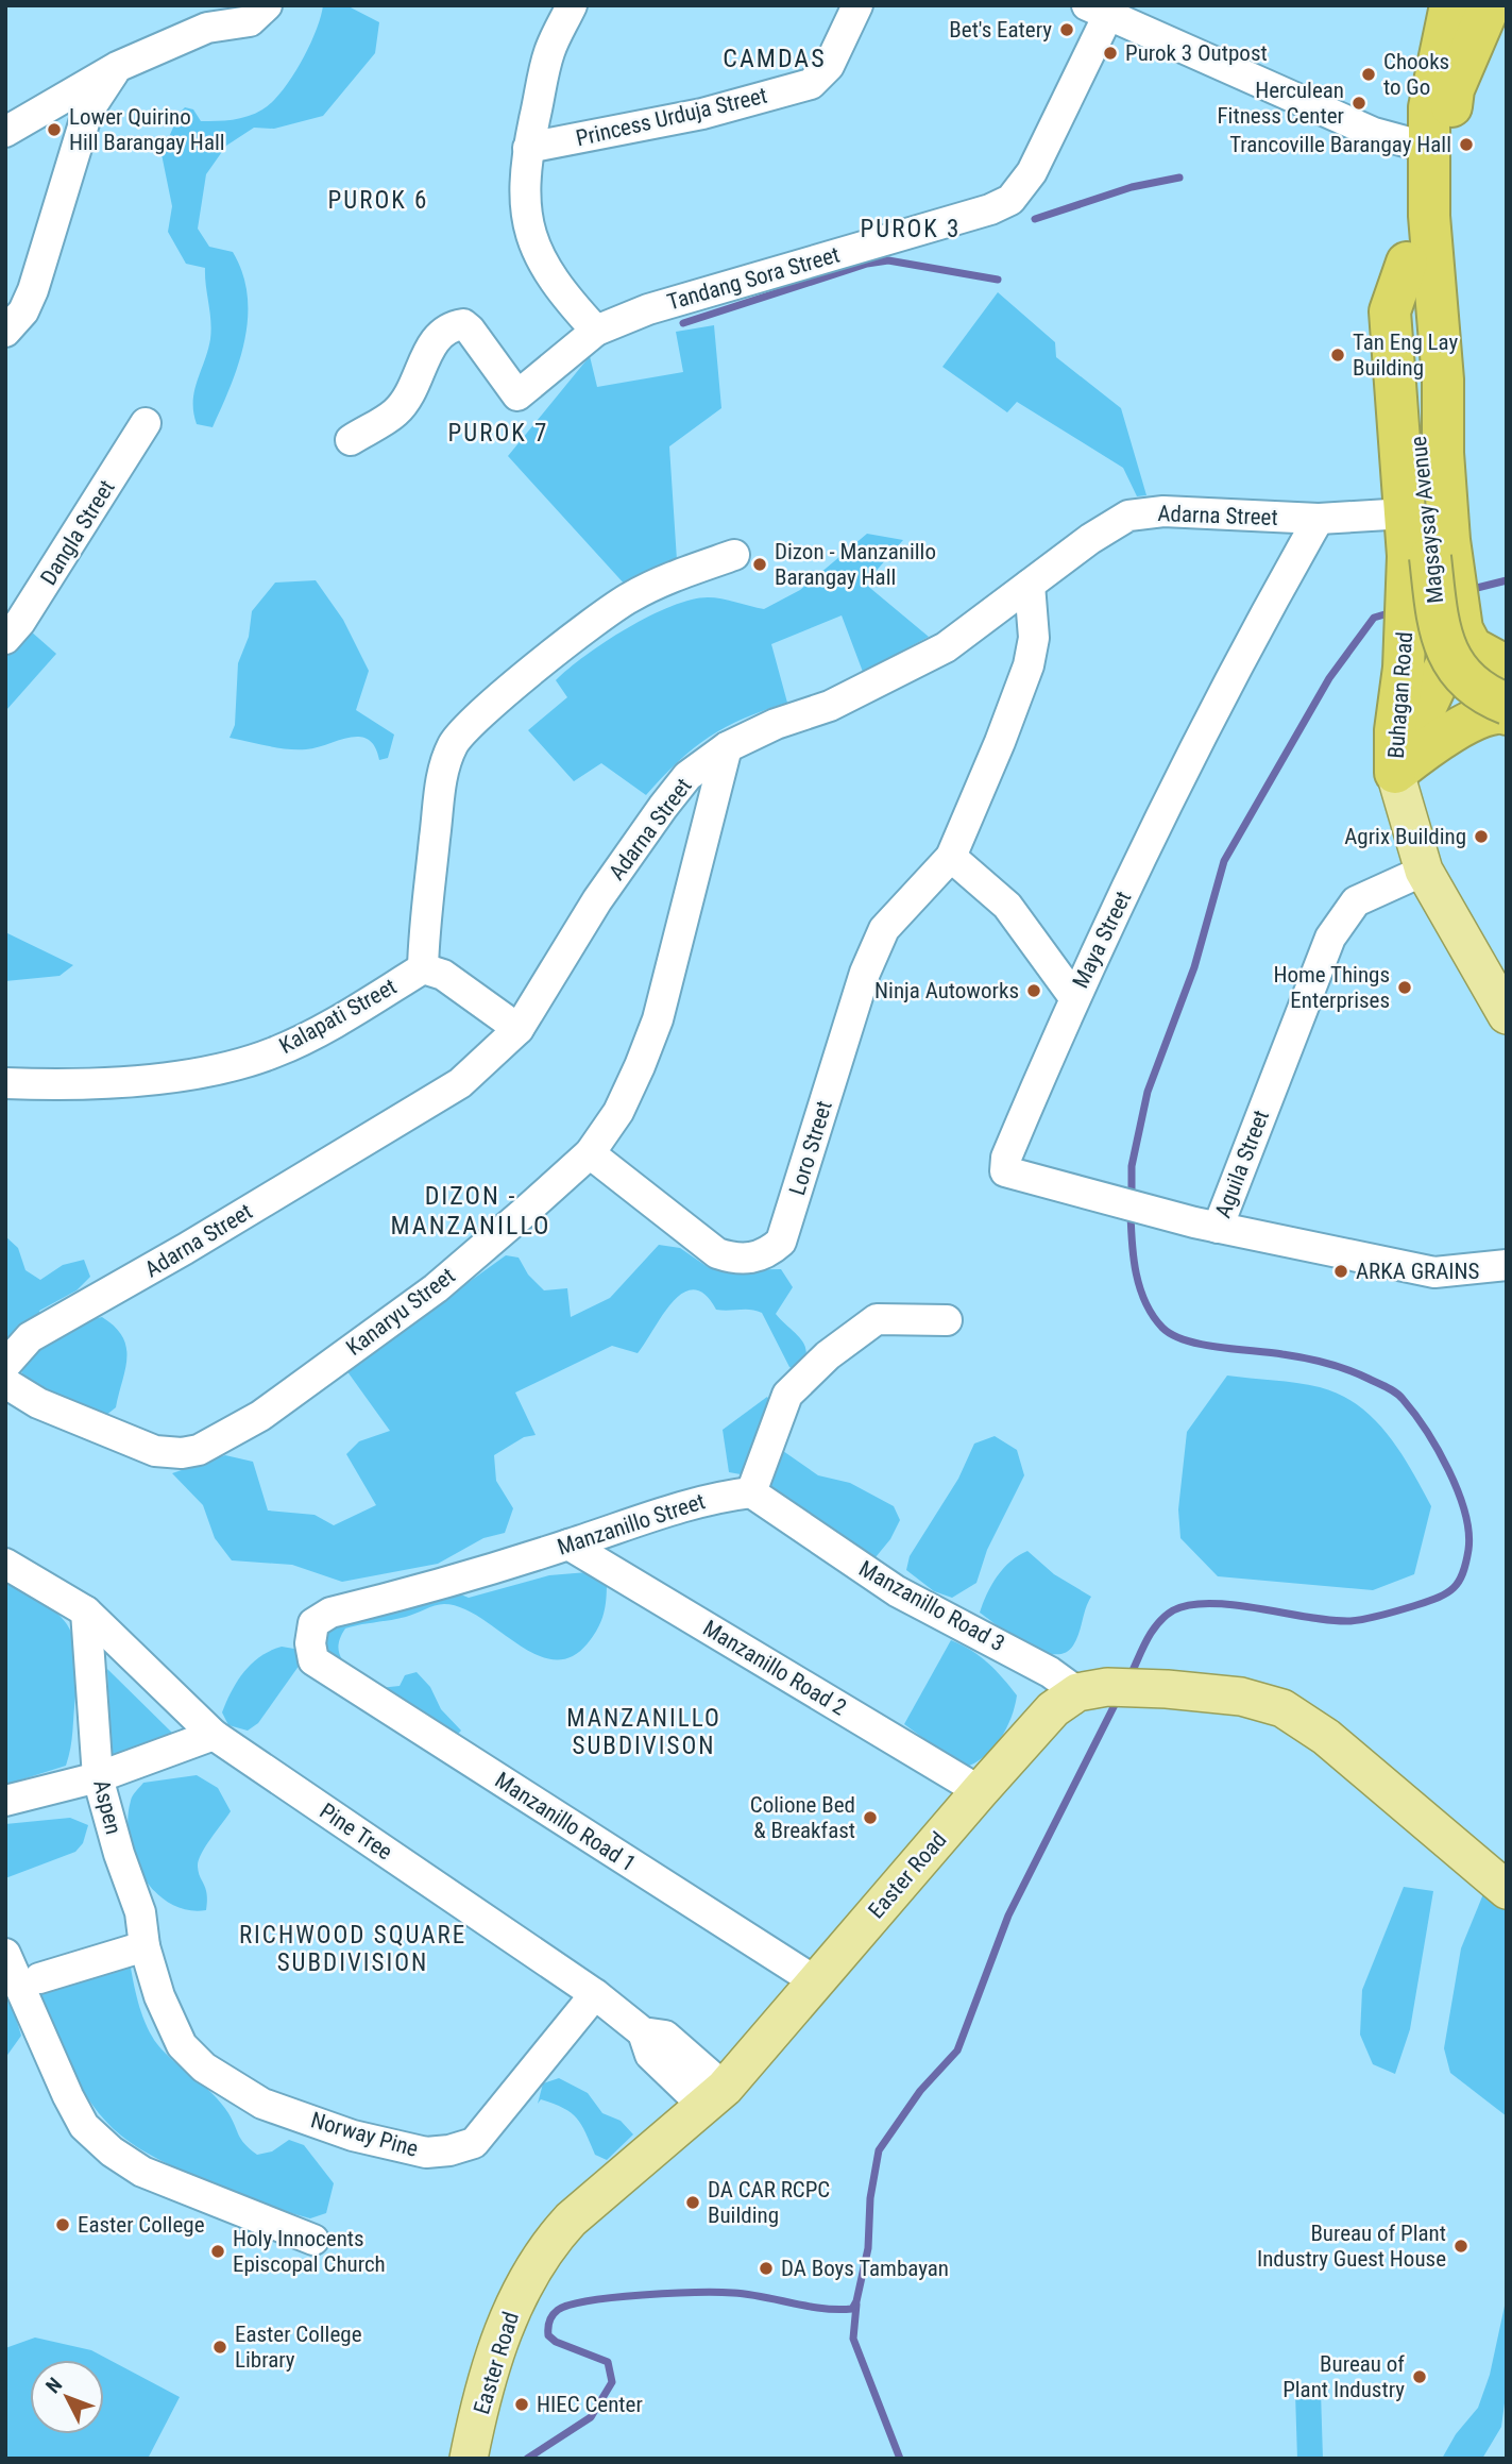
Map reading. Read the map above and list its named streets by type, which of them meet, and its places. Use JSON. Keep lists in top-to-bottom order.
{
  "streets": {
    "highway": ["Magsaysay Avenue", "Buhagan Road"],
    "main road": ["Easter Road"],
    "street": [
      "Princess Urduja Street",
      "Tandang Sora Street",
      "Adarna Street",
      "Dangla Street",
      "Maya Street",
      "Kalapati Street",
      "Loro Street",
      "Aguila Street",
      "Kanaryu Street",
      "Manzanillo Street",
      "Manzanillo Road 3",
      "Manzanillo Road 2",
      "Aspen",
      "Manzanillo Road 1",
      "Pine Tree",
      "Norway Pine"
    ]
  },
  "crossings": [
    ["Adarna Street", "Buhagan Road"],
    ["Adarna Street", "Maya Street"],
    ["Adarna Street", "Kalapati Street"],
    ["Adarna Street", "Loro Street"],
    ["Adarna Street", "Kanaryu Street"],
    ["Magsaysay Avenue", "Buhagan Road"],
    ["Buhagan Road", "Aguila Street"],
    ["Maya Street", "Aguila Street"],
    ["Loro Street", "Kanaryu Street"],
    ["Manzanillo Street", "Manzanillo Road 3"],
    ["Manzanillo Street", "Manzanillo Road 2"],
    ["Manzanillo Street", "Manzanillo Road 1"],
    ["Manzanillo Road 3", "Easter Road"],
    ["Manzanillo Road 2", "Easter Road"],
    ["Aspen", "Pine Tree"],
    ["Aspen", "Norway Pine"],
    ["Manzanillo Road 1", "Easter Road"],
    ["Pine Tree", "Easter Road"],
    ["Pine Tree", "Norway Pine"]
  ],
  "districts": [
    "CAMDAS",
    "PUROK 6",
    "PUROK 3",
    "PUROK 7",
    "DIZON - MANZANILLO",
    "MANZANILLO SUBDIVISON",
    "RICHWOOD SQUARE SUBDIVISION"
  ],
  "places": [
    "Bet's Eatery",
    "Purok 3 Outpost",
    "Chooks to Go",
    "Herculean Fitness Center",
    "Lower Quirino Hill Barangay Hall",
    "Trancoville Barangay Hall",
    "Tan Eng Lay Building",
    "Dizon - Manzanillo Barangay Hall",
    "Agrix Building",
    "Home Things Enterprises",
    "Ninja Autoworks",
    "ARKA GRAINS",
    "Colione Bed & Breakfast",
    "DA CAR RCPC Building",
    "Easter College",
    "Bureau of Plant Industry Guest House",
    "Holy Innocents Episcopal Church",
    "DA Boys Tambayan",
    "Easter College Library",
    "Bureau of Plant Industry",
    "HIEC Center"
  ],
  "north": "top left"
}
